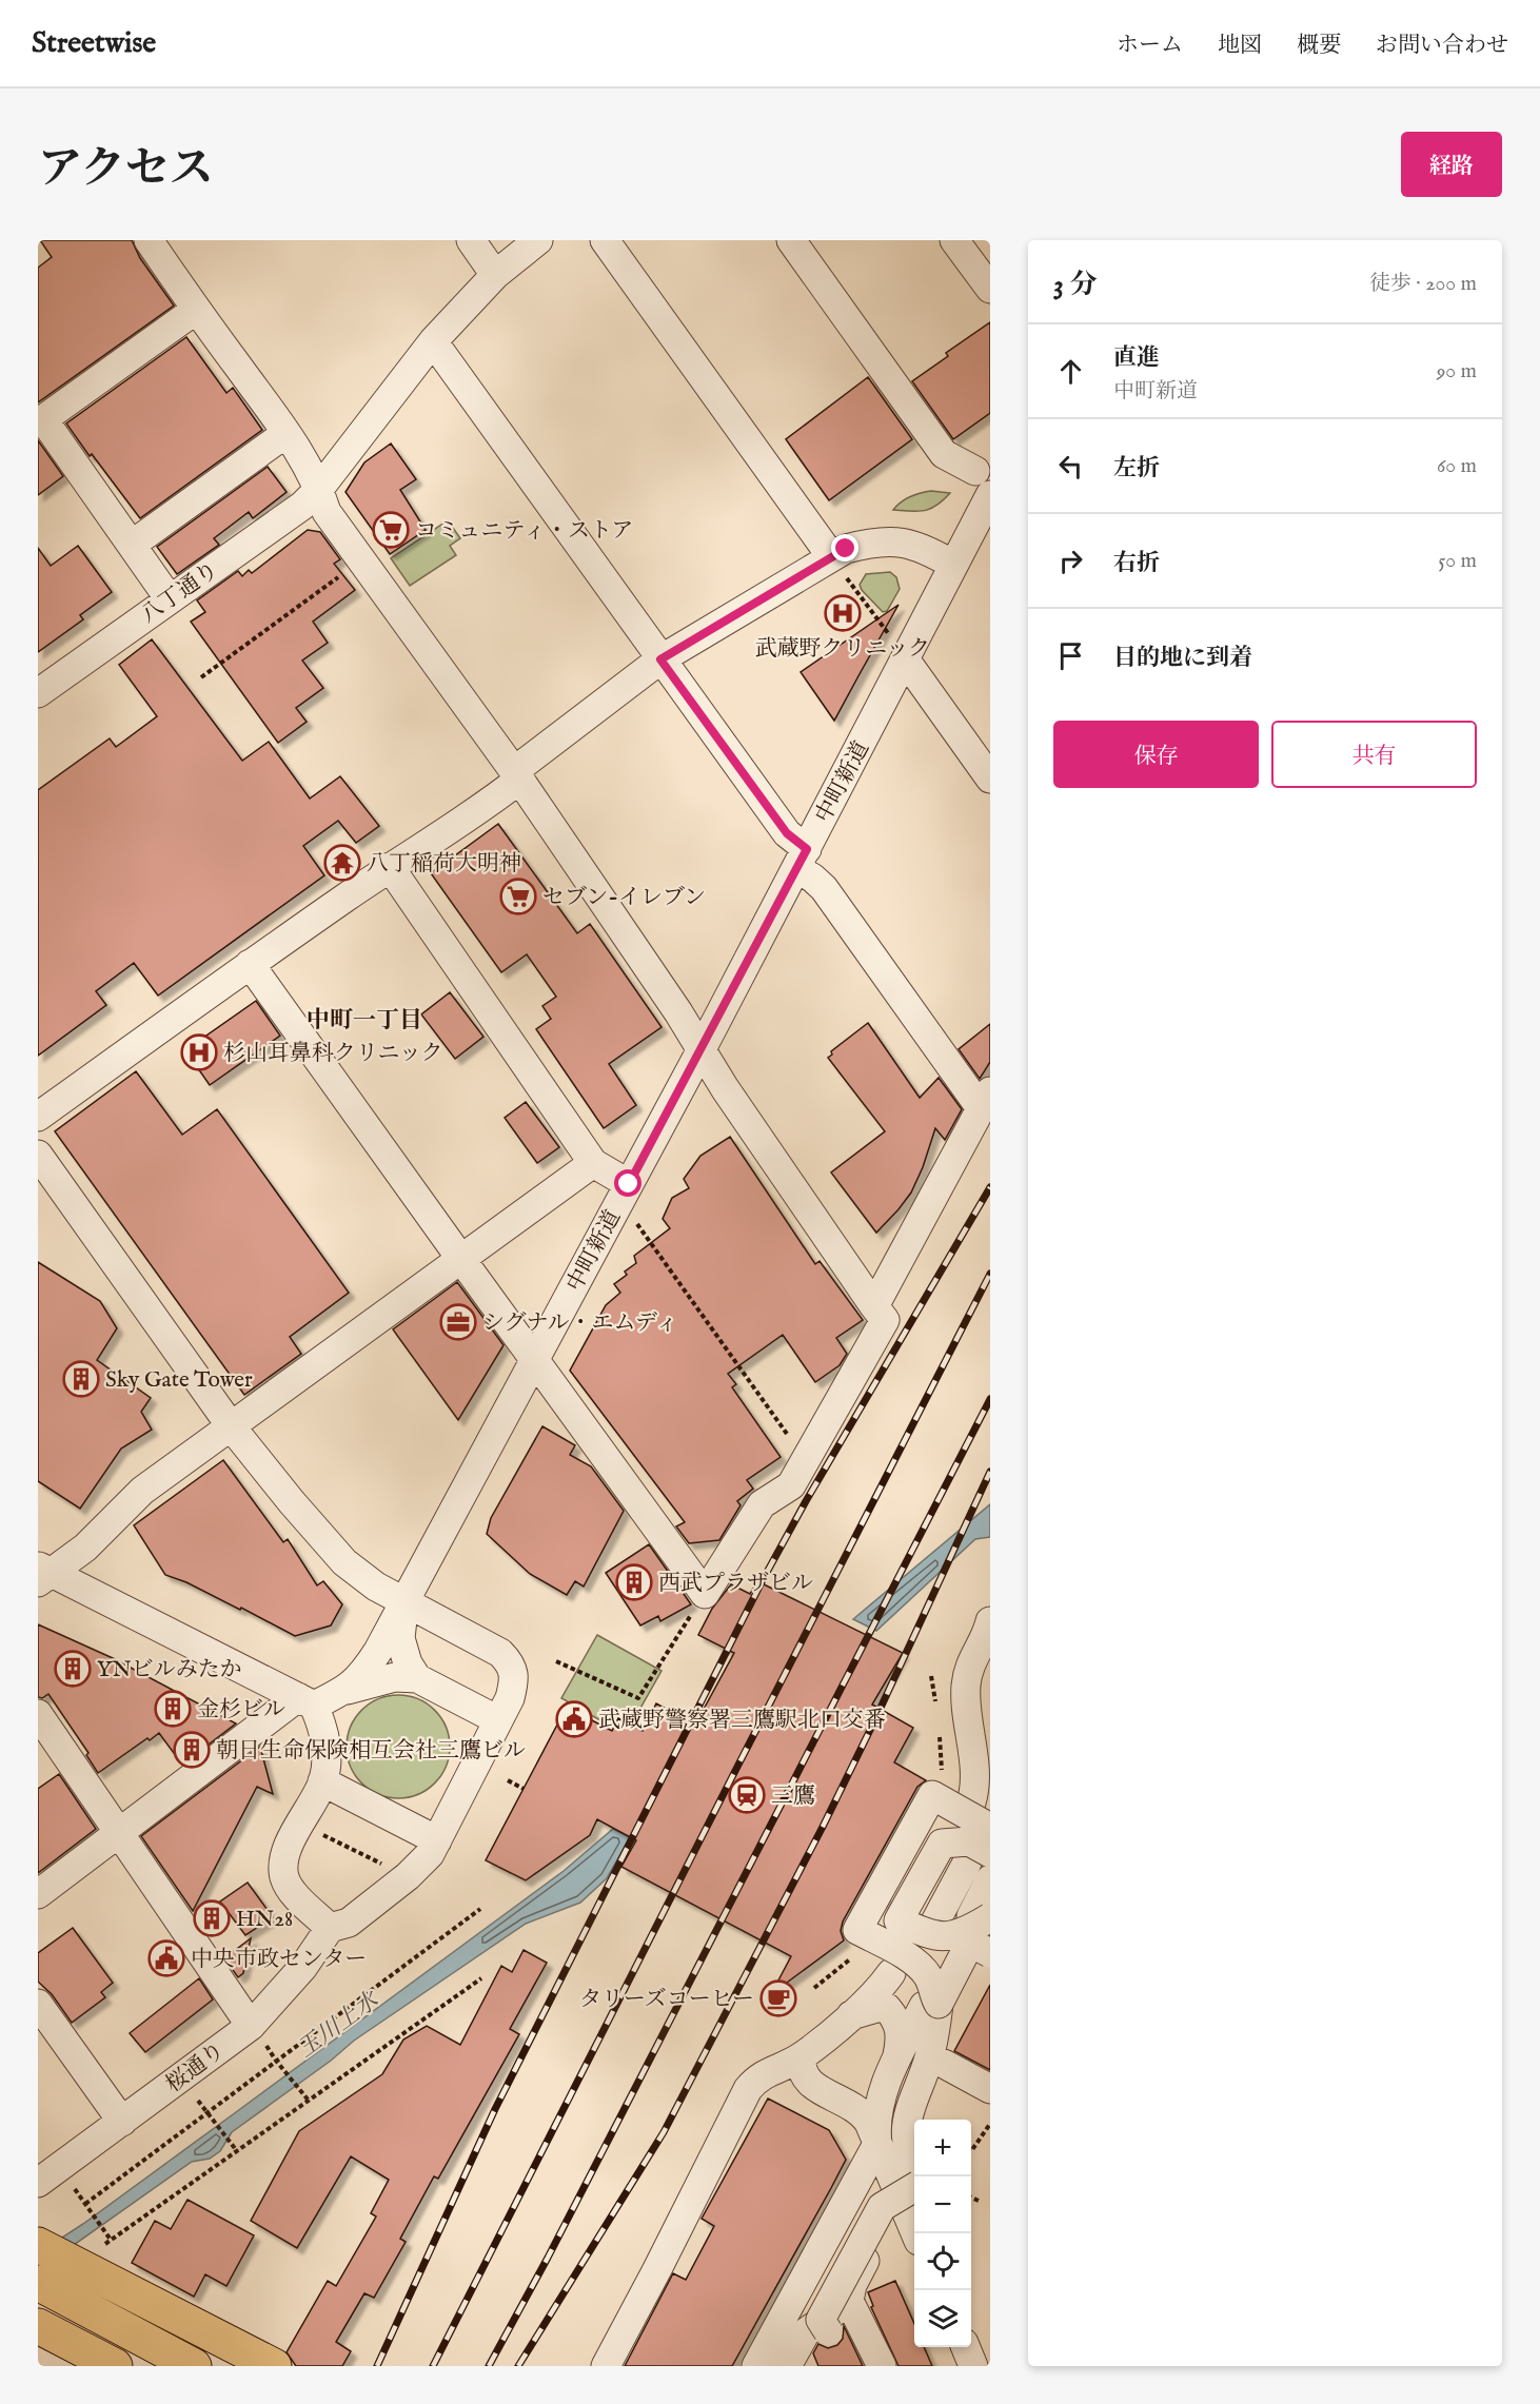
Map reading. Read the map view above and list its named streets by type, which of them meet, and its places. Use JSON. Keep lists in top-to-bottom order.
{
  "streets": {
    "street": ["八丁通り", "中町新道", "桜通り"]
  },
  "districts": ["中町一丁目"],
  "water": ["玉川上水"],
  "places": {
    "supermarket": ["コミュニティ・ストア", "セブン-イレブン"],
    "hospital": ["武蔵野クリニック", "杉山耳鼻科クリニック"],
    "temple": ["八丁稲荷大明神"],
    "office": ["シグナル・エムディ"],
    "building": [
      "Sky Gate Tower",
      "西武プラザビル",
      "YNビルみたか",
      "金杉ビル",
      "朝日生命保険相互会社三鷹ビル",
      "HN28"
    ],
    "public building": ["武蔵野警察署三鷹駅北口交番", "中央市政センター"],
    "station": ["三鷹"],
    "cafe": ["タリーズコーヒー"]
  },
  "page": {
    "header": "Streetwise",
    "nav": [
      "ホーム",
      "地図",
      "概要",
      "お問い合わせ"
    ],
    "title": "アクセス",
    "buttons": [
      "経路",
      ["保存", "共有"]
    ],
    "heading": ["3 分", "徒歩 · 200 m"],
    "list": [
      ["直進", "中町新道", "90 m"],
      ["左折", "60 m"],
      ["右折", "50 m"],
      "目的地に到着"
    ],
    "map_buttons": ["+", "−"]
  }
}
